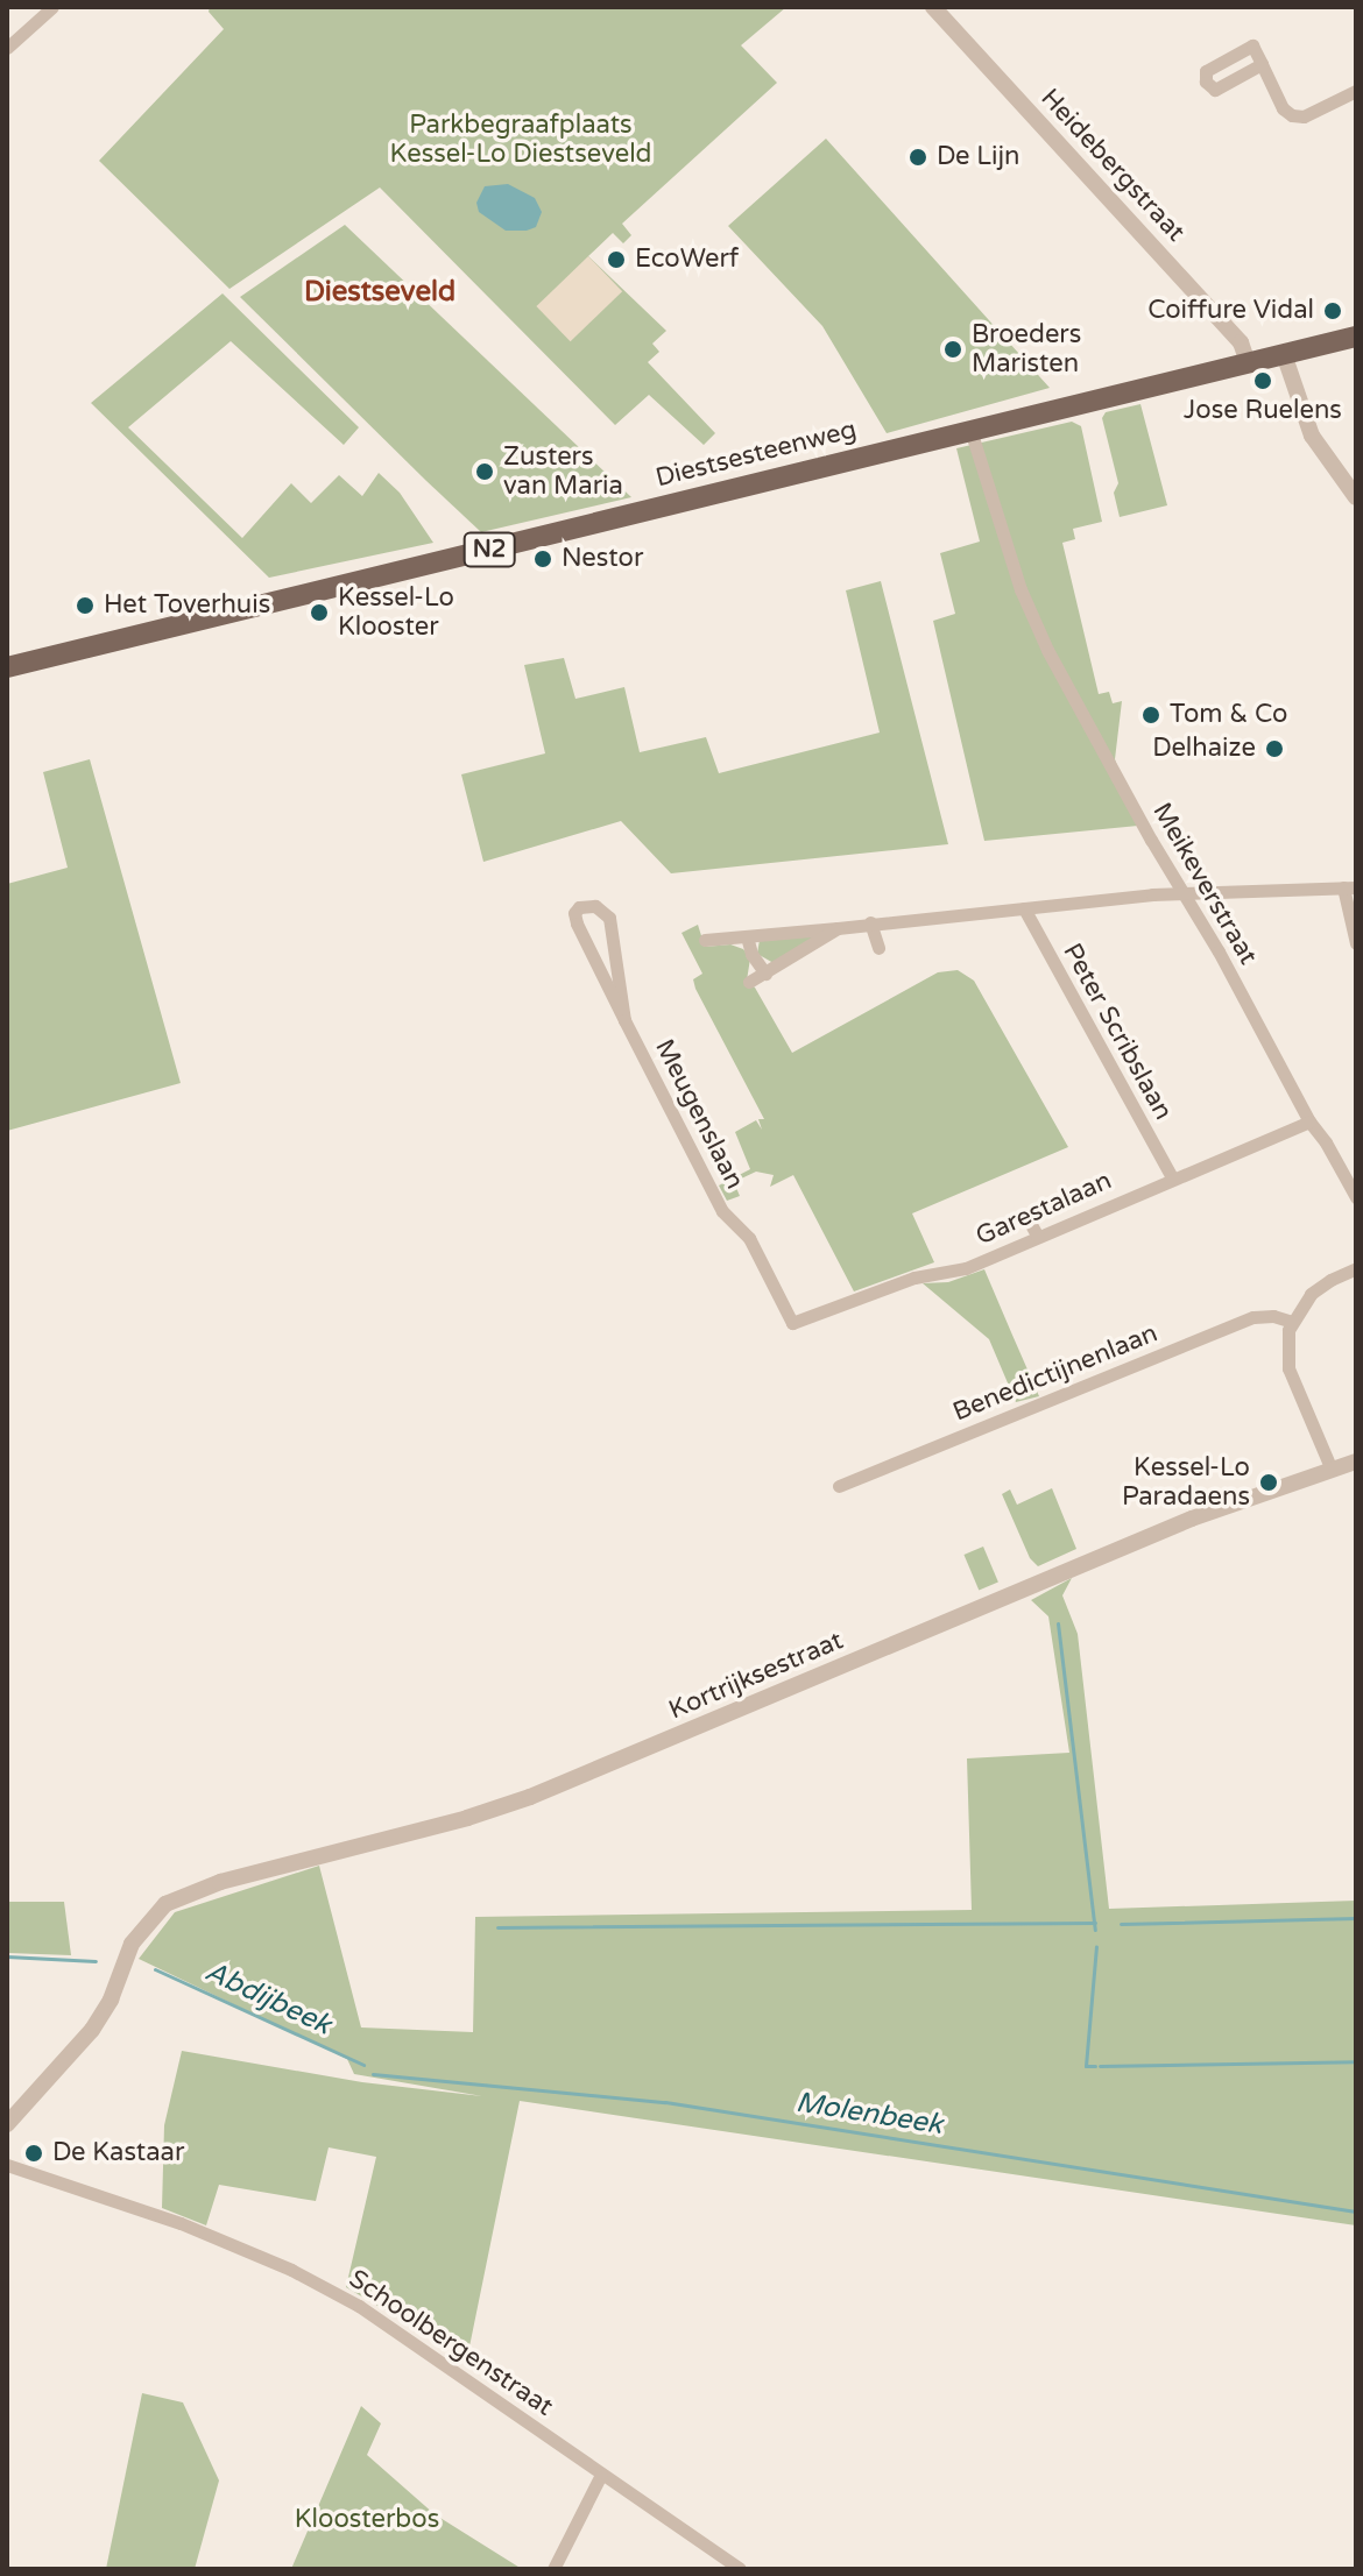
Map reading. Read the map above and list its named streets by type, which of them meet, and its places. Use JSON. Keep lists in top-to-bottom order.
{
  "streets": {
    "main road": ["Diestsesteenweg", "N2"],
    "street": [
      "Heidebergstraat",
      "Meikeverstraat",
      "Peter Scribslaan",
      "Meugenslaan",
      "Garestalaan",
      "Benedictijnenlaan",
      "Kortrijksestraat",
      "Schoolbergenstraat"
    ]
  },
  "crossings": [
    ["Heidebergstraat", "Diestsesteenweg"],
    ["Diestsesteenweg", "Meikeverstraat"],
    ["Meikeverstraat", "Garestalaan"],
    ["Peter Scribslaan", "Garestalaan"],
    ["Meugenslaan", "Garestalaan"]
  ],
  "districts": ["Diestseveld"],
  "water": ["Abdijbeek", "Molenbeek"],
  "parks": ["Parkbegraafplaats Kessel-Lo Diestseveld", "Kloosterbos"],
  "places": [
    "De Lijn",
    "EcoWerf",
    "Coiffure Vidal",
    "Broeders Maristen",
    "Jose Ruelens",
    "Zusters van Maria",
    "Nestor",
    "Het Toverhuis",
    "Kessel-Lo Klooster",
    "Tom & Co",
    "Delhaize",
    "Kessel-Lo Paradaens",
    "De Kastaar"
  ]
}
